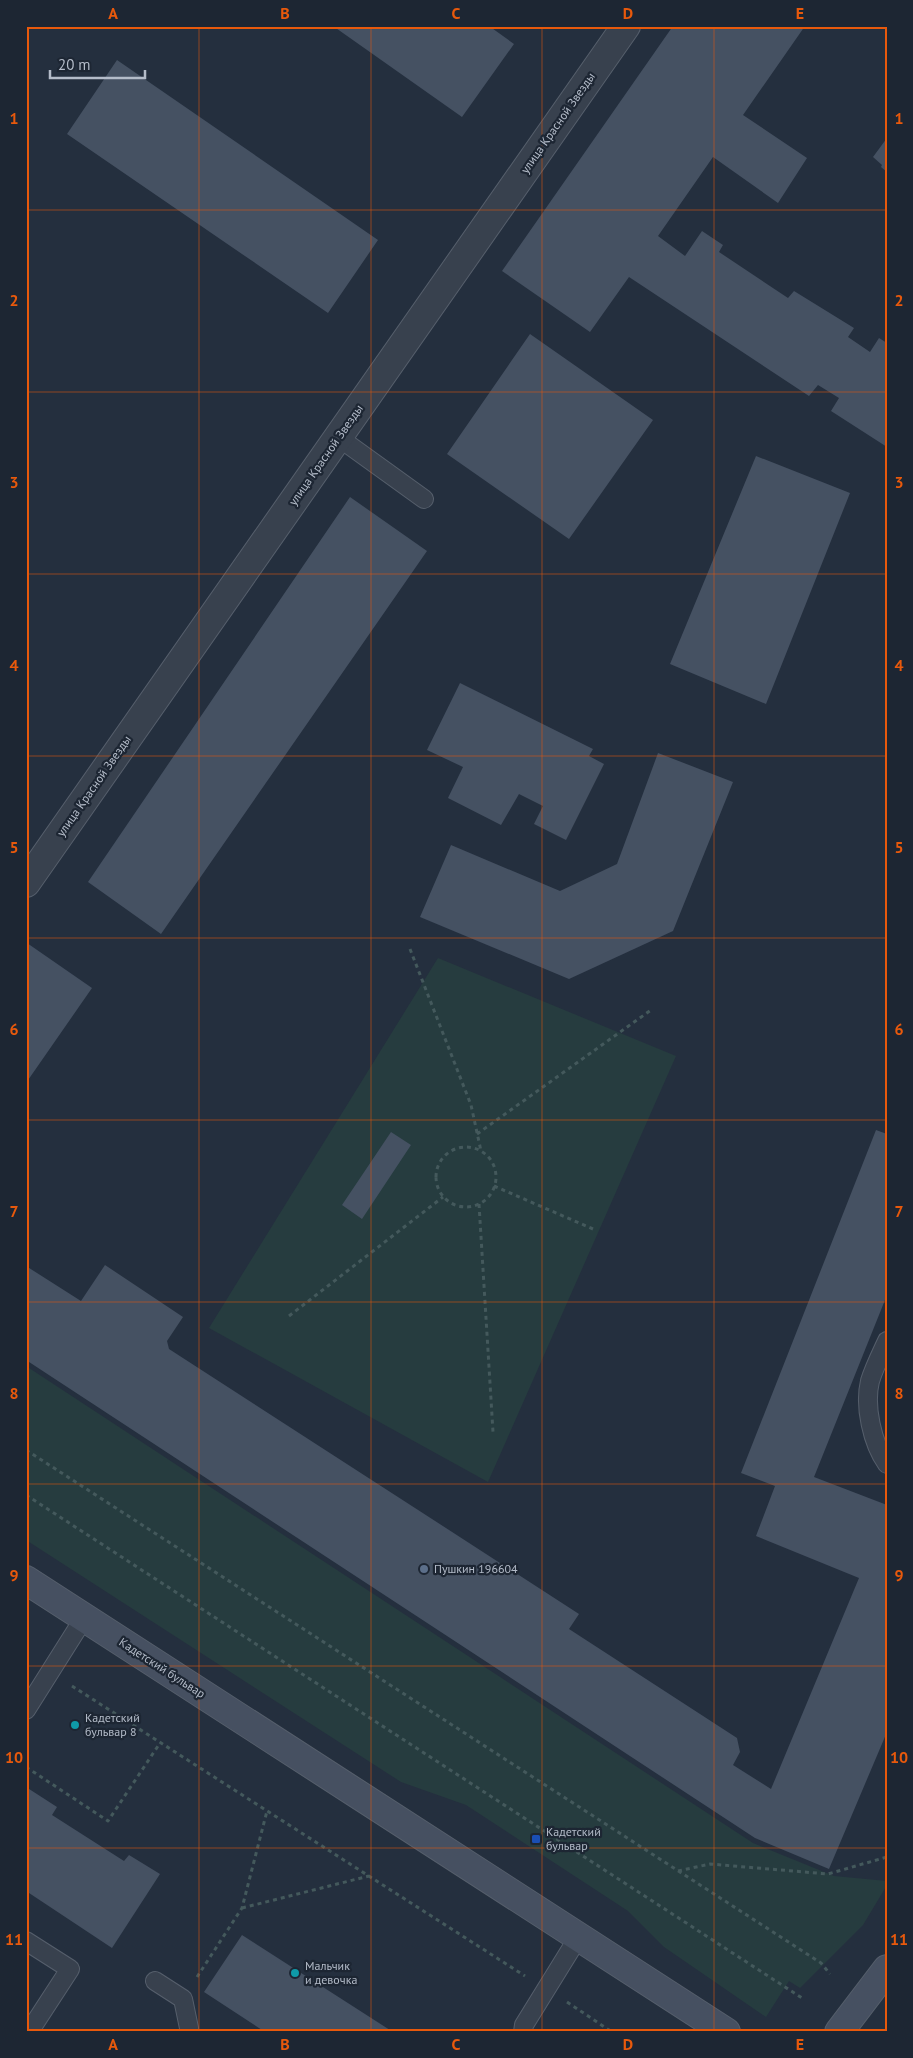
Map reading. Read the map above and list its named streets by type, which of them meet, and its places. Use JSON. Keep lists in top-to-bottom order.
{
  "streets": {
    "street": ["улица Красной Звезды", "Кадетский бульвар"]
  },
  "places": {
    "other": ["Пушкин 196604", "Кадетский бульвар 8", "Мальчик и девочка"],
    "transit": ["Кадетский бульвар"]
  },
  "scale_bar": "20 m",
  "grid": {
    "columns": [
      "A",
      "B",
      "C",
      "D",
      "E"
    ],
    "rows": [
      "1",
      "2",
      "3",
      "4",
      "5",
      "6",
      "7",
      "8",
      "9",
      "10",
      "11"
    ]
  }
}
